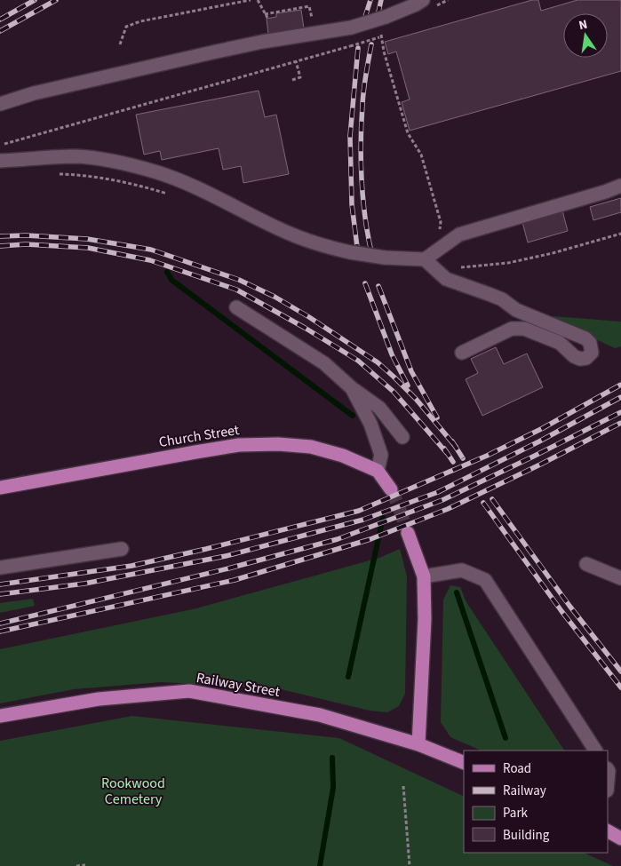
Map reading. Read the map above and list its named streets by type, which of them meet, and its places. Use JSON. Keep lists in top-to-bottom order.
{
  "streets": {
    "main road": ["Church Street", "Railway Street"]
  },
  "parks": ["Rookwood Cemetery"],
  "legend": [
    "Road",
    "Railway",
    "Park",
    "Building"
  ],
  "north": "top"
}
